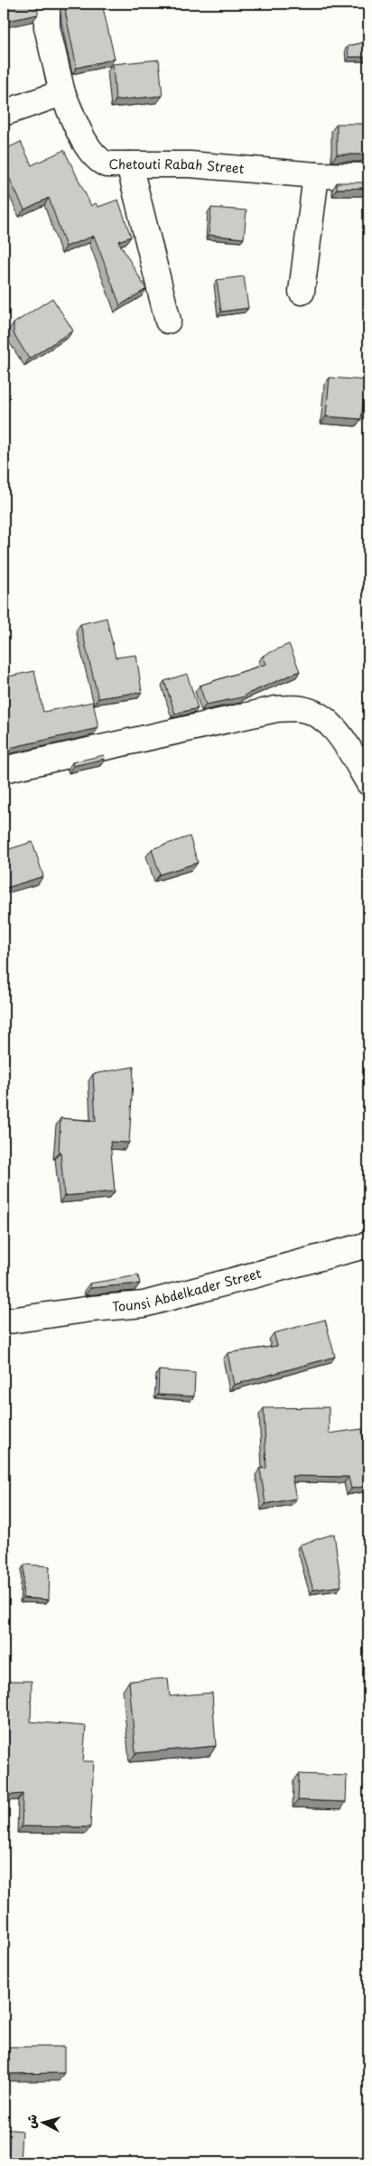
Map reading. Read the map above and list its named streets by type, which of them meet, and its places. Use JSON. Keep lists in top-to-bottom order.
{
  "streets": {
    "street": ["Chetouti Rabah Street", "Tounsi Abdelkader Street"]
  },
  "north": "left"
}
